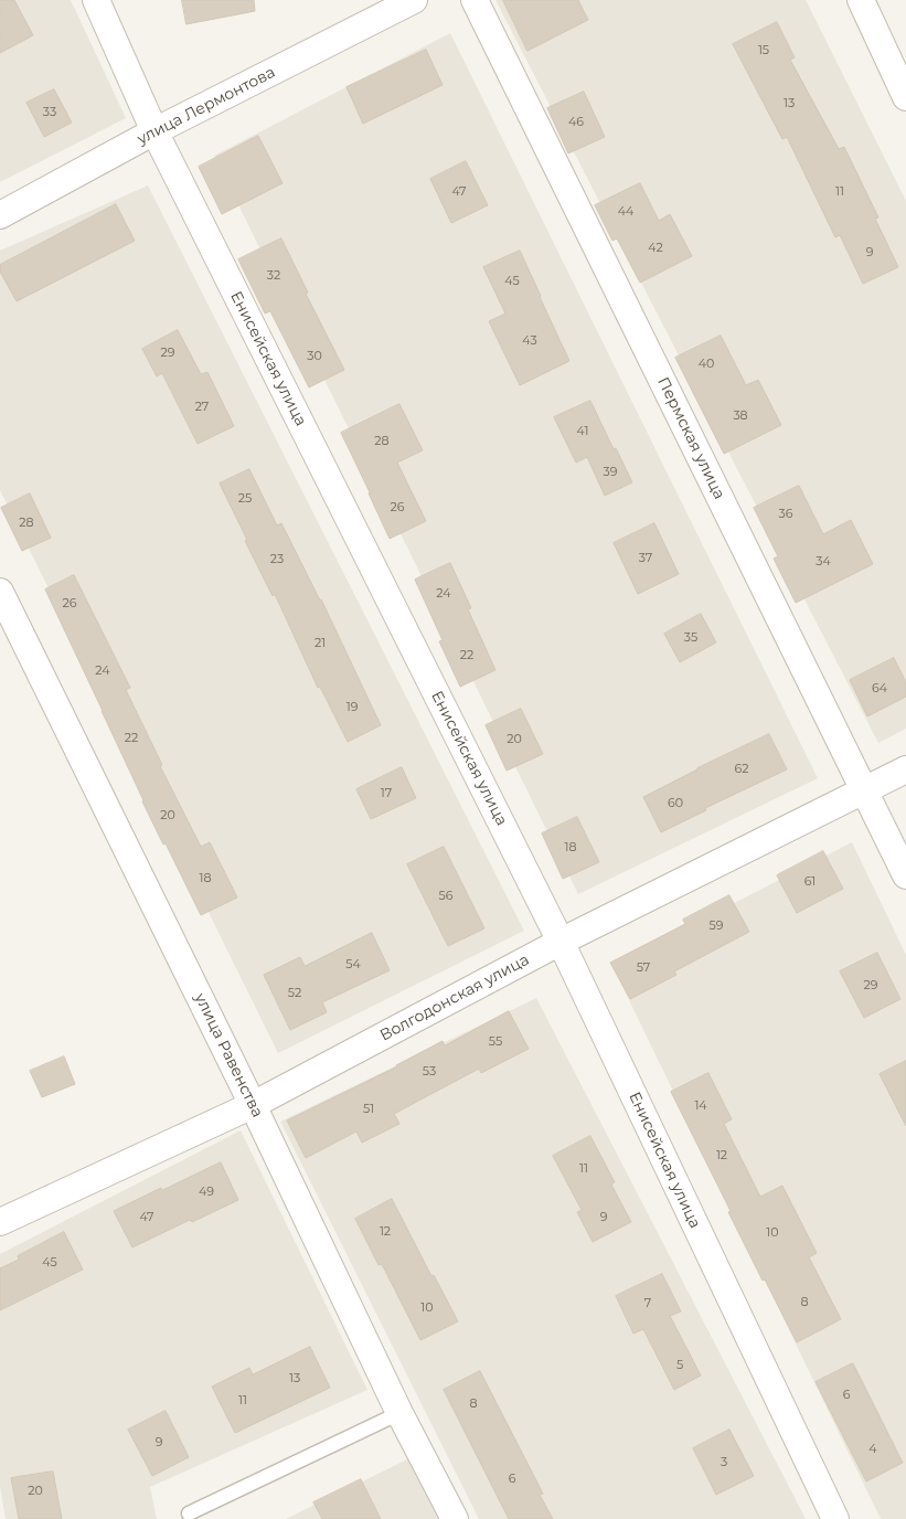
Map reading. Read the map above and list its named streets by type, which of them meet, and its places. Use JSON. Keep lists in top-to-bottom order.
{
  "streets": {
    "street": [
      "улица Лермонтова",
      "Енисейская улица",
      "Пермская улица",
      "Волгодонская улица",
      "улица Равенства"
    ]
  },
  "crossings": [
    ["улица Лермонтова", "Енисейская улица"],
    ["Енисейская улица", "Волгодонская улица"],
    ["Пермская улица", "Волгодонская улица"],
    ["Волгодонская улица", "улица Равенства"]
  ],
  "house_numbers": [
    "15",
    "13",
    "33",
    "46",
    "47",
    "11",
    "44",
    "42",
    "9",
    "32",
    "45",
    "43",
    "29",
    "30",
    "40",
    "27",
    "38",
    "41",
    "28",
    "39",
    "25",
    "26",
    "36",
    "28",
    "37",
    "23",
    "34",
    "24",
    "26",
    "35",
    "21",
    "22",
    "24",
    "64",
    "19",
    "22",
    "20",
    "62",
    "17",
    "60",
    "20",
    "18",
    "18",
    "61",
    "56",
    "59",
    "54",
    "57",
    "29",
    "52",
    "55",
    "53",
    "14",
    "51",
    "12",
    "11",
    "49",
    "47",
    "9",
    "12",
    "10",
    "45",
    "8",
    "7",
    "10",
    "5",
    "13",
    "6",
    "11",
    "8",
    "9",
    "4",
    "3",
    "6",
    "20"
  ]
}
